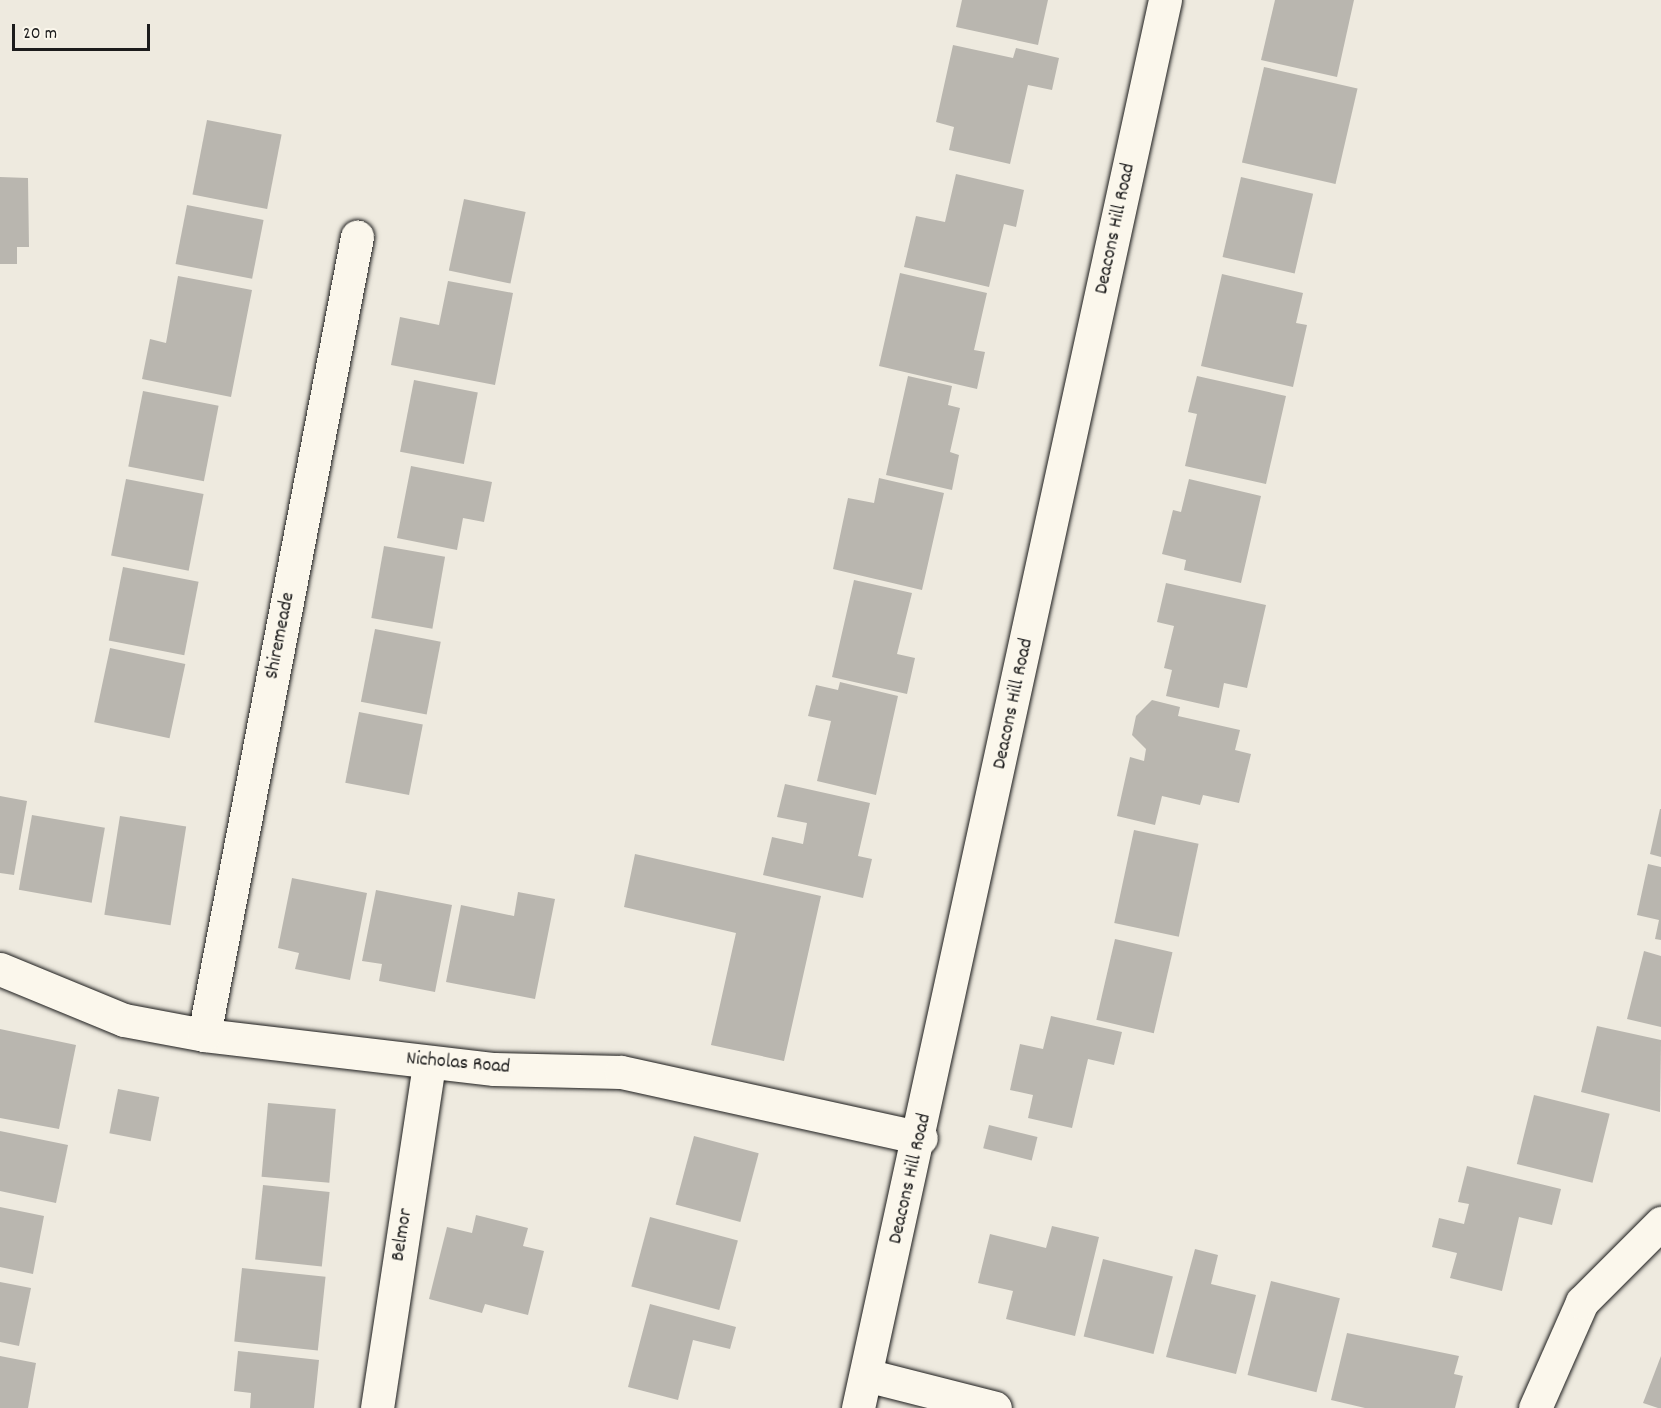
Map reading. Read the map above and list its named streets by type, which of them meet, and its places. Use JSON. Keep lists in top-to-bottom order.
{
  "streets": {
    "street": [
      "Deacons Hill Road",
      "Shiremeade",
      "Nicholas Road",
      "Belmor"
    ]
  },
  "crossings": [
    ["Deacons Hill Road", "Nicholas Road"],
    ["Shiremeade", "Nicholas Road"],
    ["Nicholas Road", "Belmor"]
  ],
  "scale_bar": "20 m"
}
